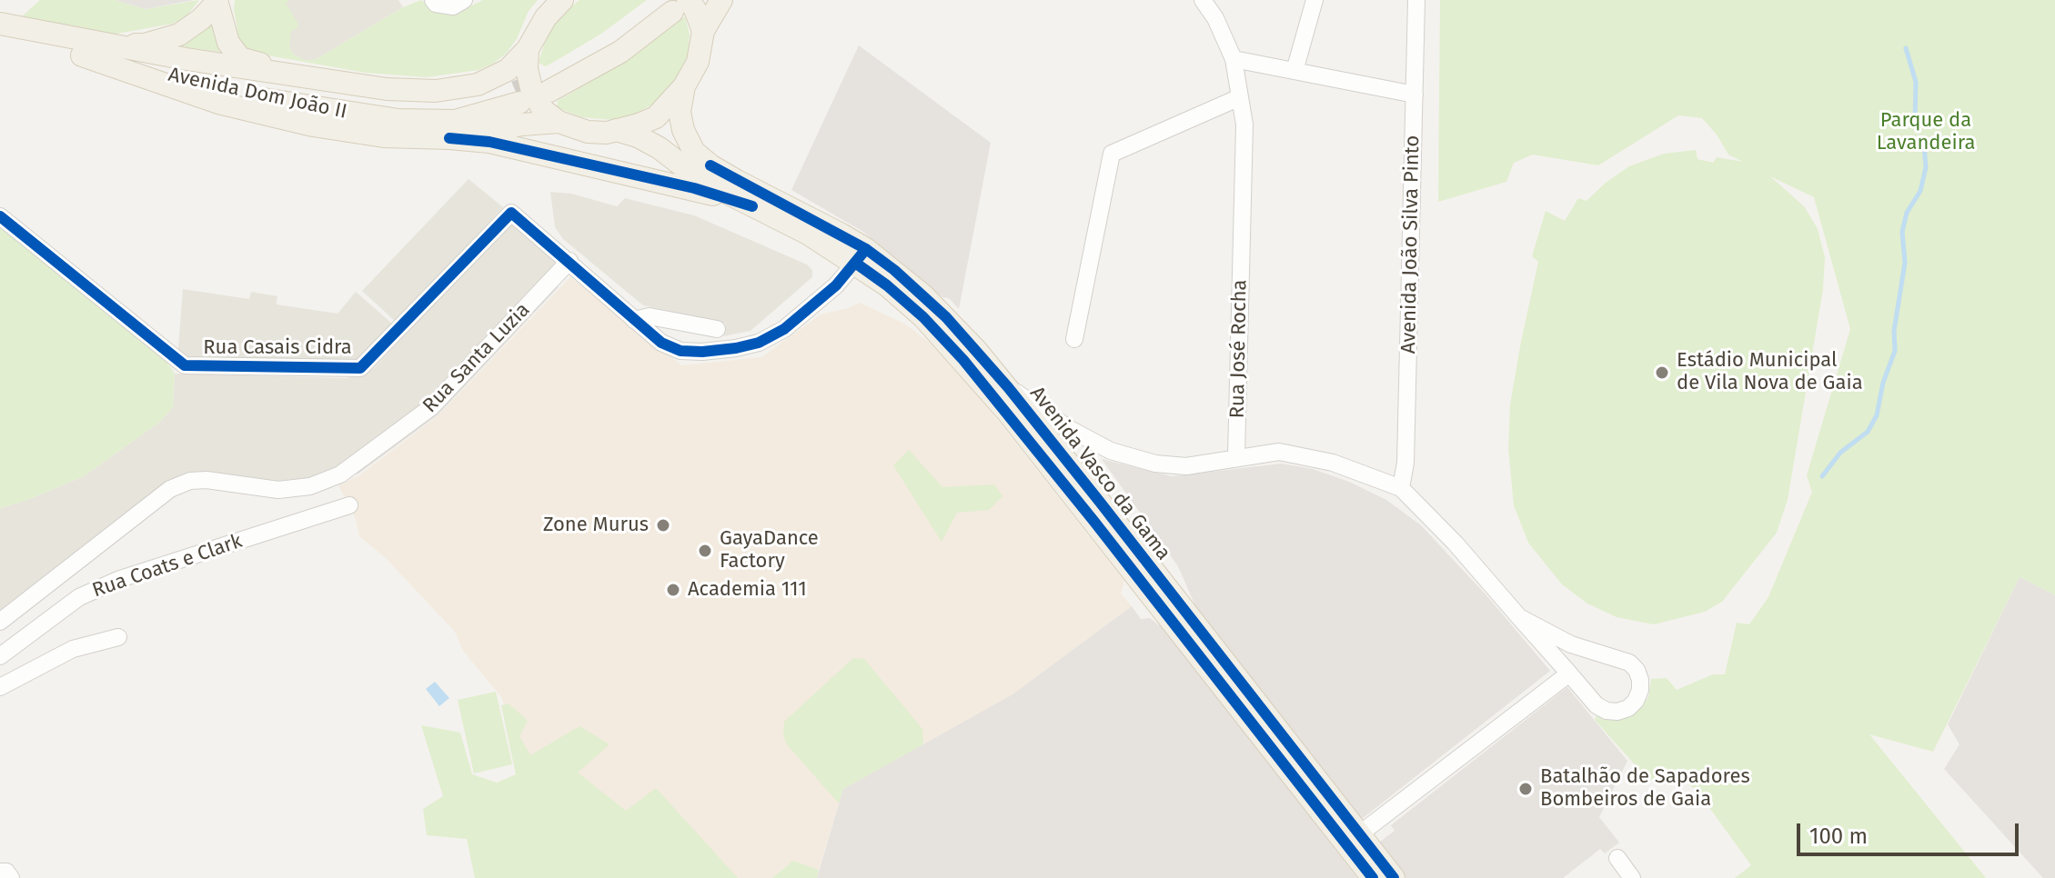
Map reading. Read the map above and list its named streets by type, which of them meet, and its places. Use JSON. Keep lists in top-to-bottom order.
{
  "streets": {
    "main road": ["Avenida Dom João II", "Avenida Vasco da Gama"],
    "street": [
      "Avenida João Silva Pinto",
      "Rua Casais Cidra",
      "Rua José Rocha",
      "Rua Santa Luzia",
      "Rua Coats e Clark"
    ]
  },
  "crossings": [
    ["Rua Casais Cidra", "Rua Santa Luzia"]
  ],
  "parks": ["Parque da Lavandeira"],
  "places": [
    "Estádio Municipal de Vila Nova de Gaia",
    "Zone Murus",
    "GayaDance Factory",
    "Academia 111",
    "Batalhão de Sapadores Bombeiros de Gaia"
  ],
  "scale_bar": "100 m"
}
